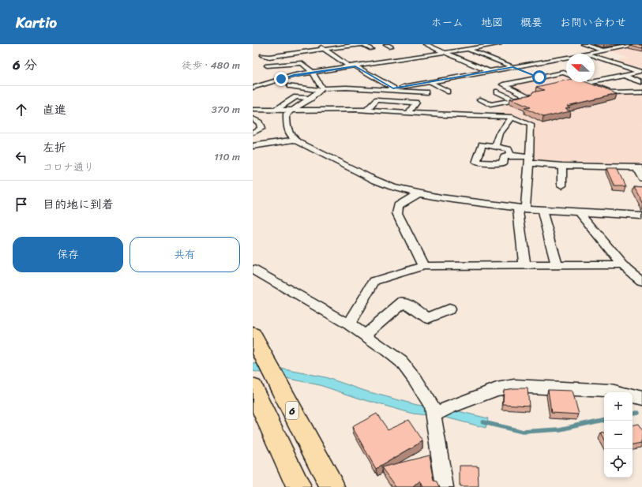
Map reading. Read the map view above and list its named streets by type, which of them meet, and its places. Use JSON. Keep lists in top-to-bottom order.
{
  "streets": {
    "highway": ["6"]
  },
  "north": "left",
  "page": {
    "header": "Kartio",
    "nav": [
      "ホーム",
      "地図",
      "概要",
      "お問い合わせ"
    ],
    "heading": ["6 分", "徒歩 · 480 m"],
    "list": [
      ["直進", "370 m"],
      ["左折", "コロナ通り", "110 m"],
      "目的地に到着"
    ],
    "buttons": ["保存", "共有"],
    "map_buttons": ["+", "−"]
  }
}
